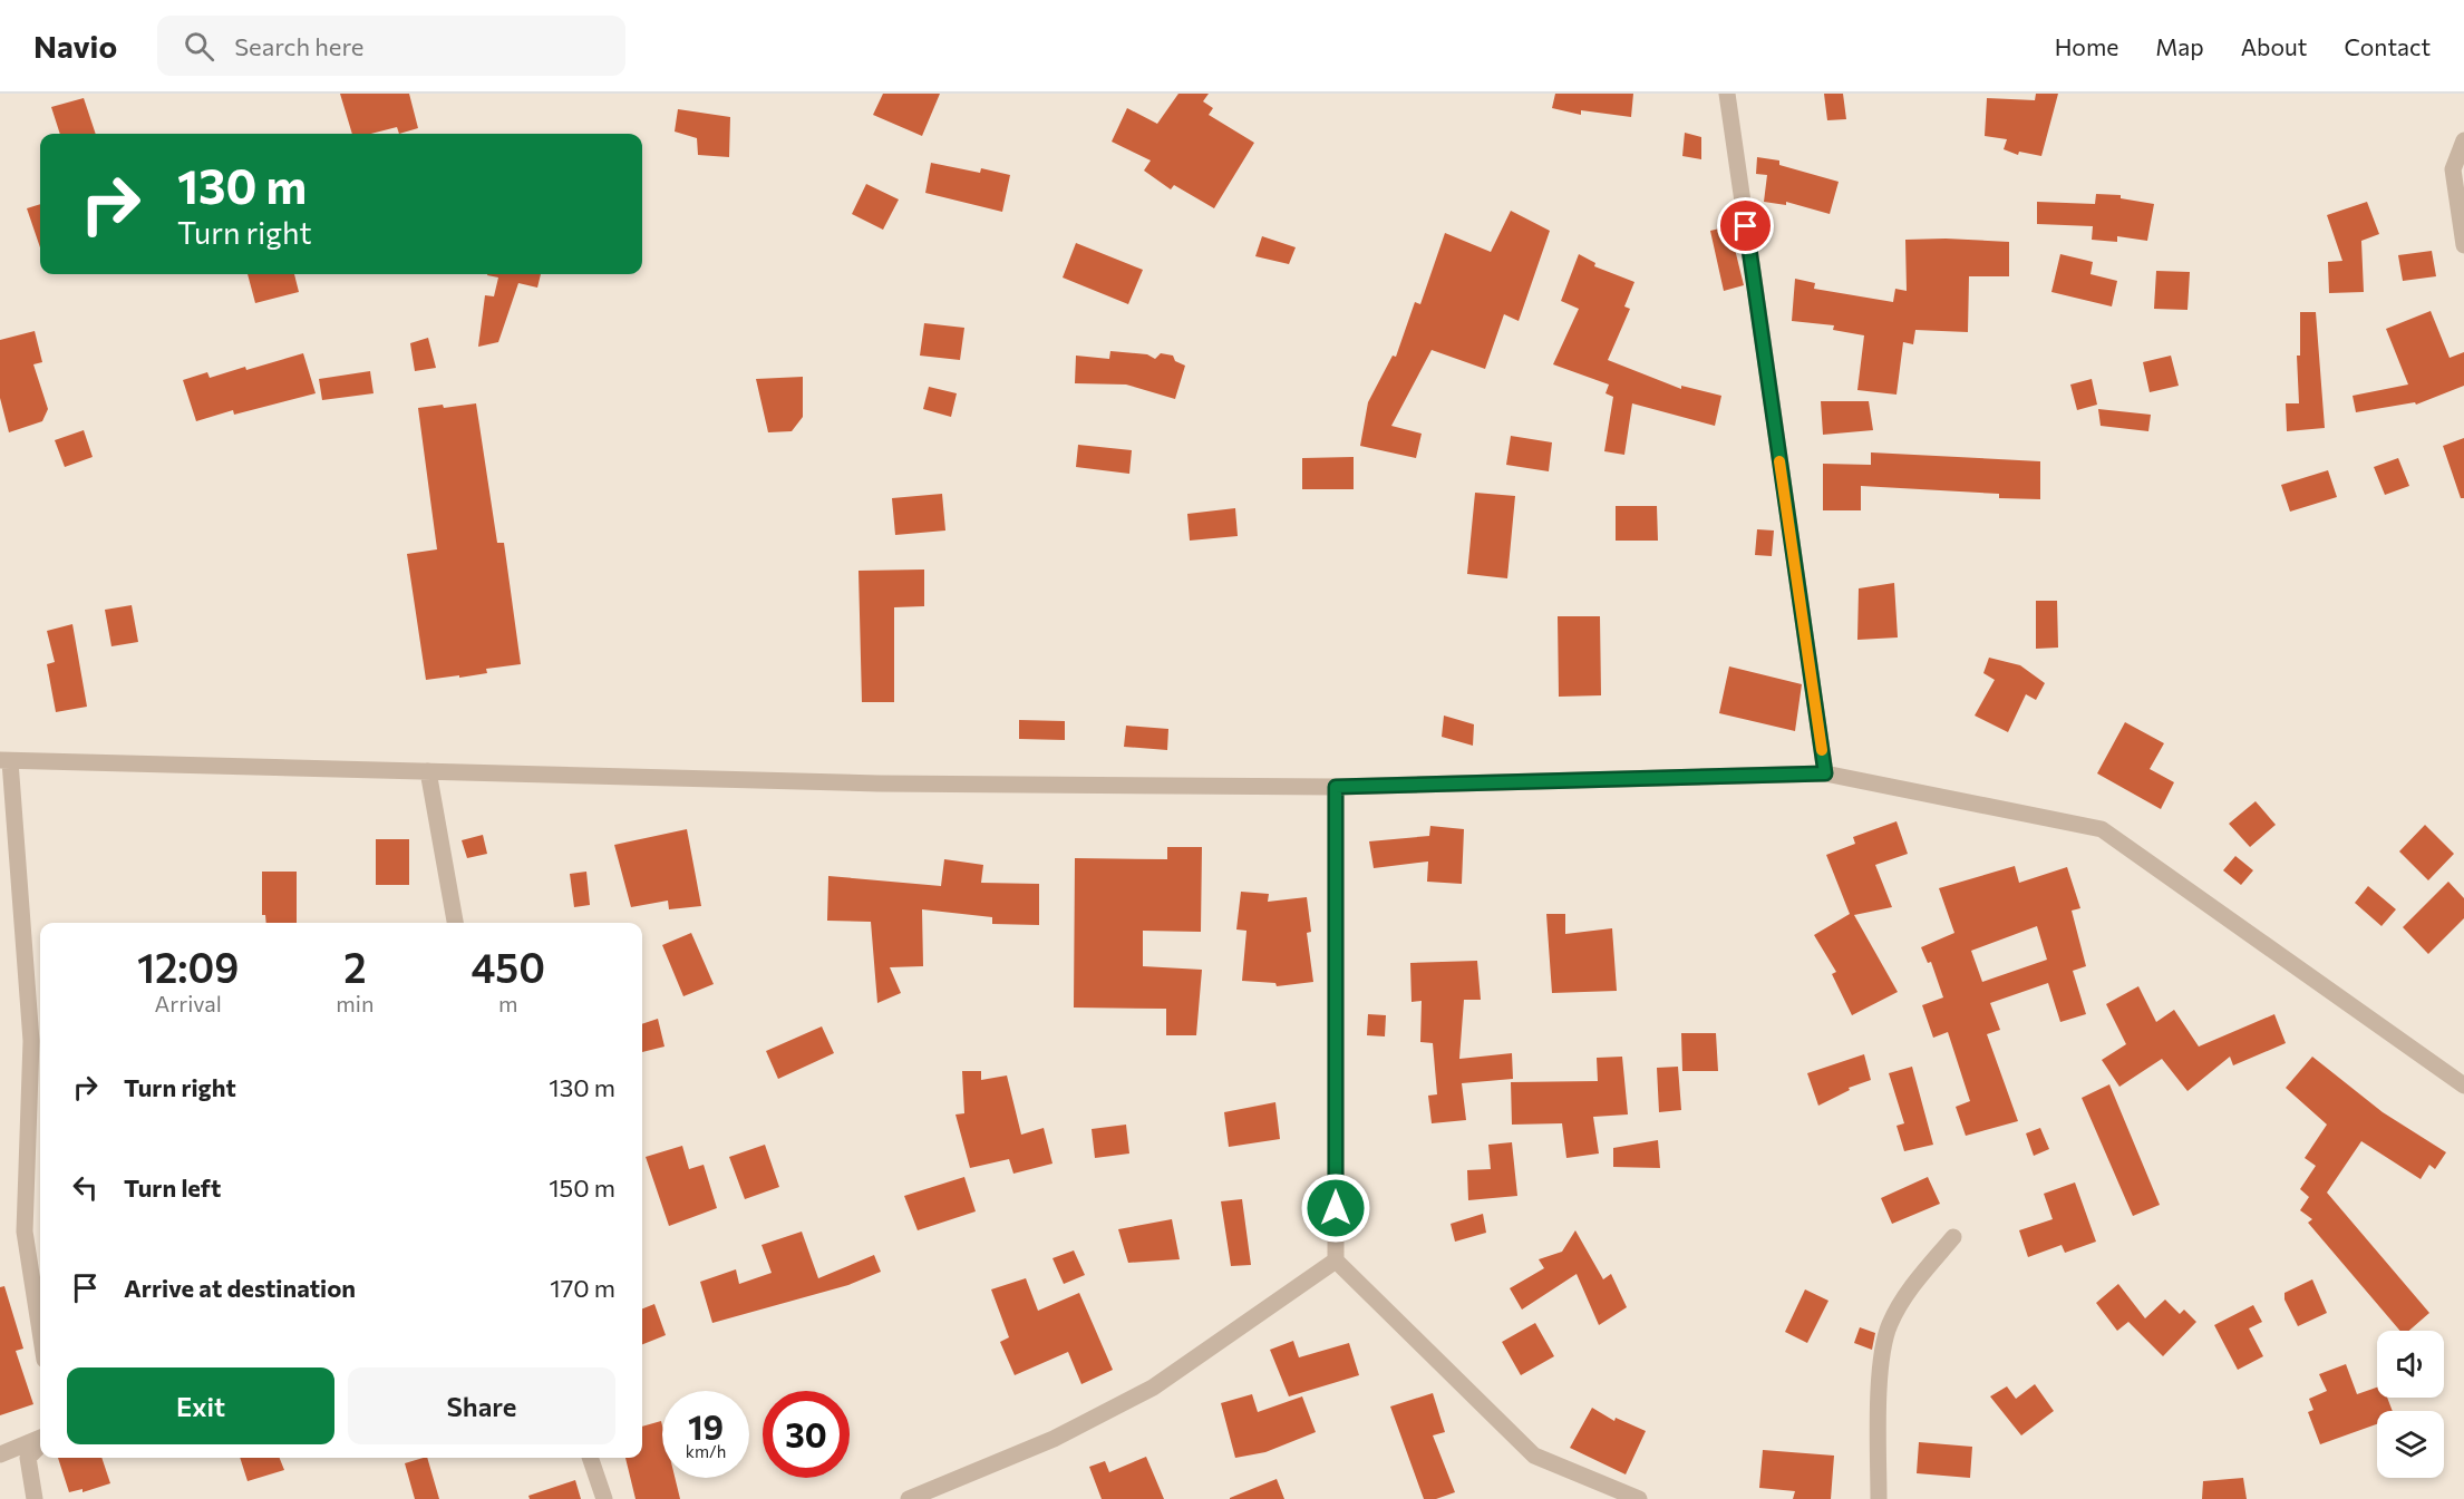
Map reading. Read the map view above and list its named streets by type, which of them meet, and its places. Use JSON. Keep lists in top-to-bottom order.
{
  "page": {
    "header": "Navio",
    "search": "Search here",
    "nav": [
      "Home",
      "Map",
      "About",
      "Contact"
    ],
    "turn": ["130 m", "Turn right"],
    "eta": [
      "12:09",
      "Arrival",
      "2",
      "min",
      "450",
      "m"
    ],
    "list": [
      {
        "name": "Turn right",
        "value": "130 m"
      },
      {
        "name": "Turn left",
        "value": "150 m"
      },
      {
        "name": "Arrive at destination",
        "value": "170 m"
      }
    ],
    "buttons": ["Exit", "Share"],
    "speed": "19 km/h",
    "limit": "30"
  }
}
